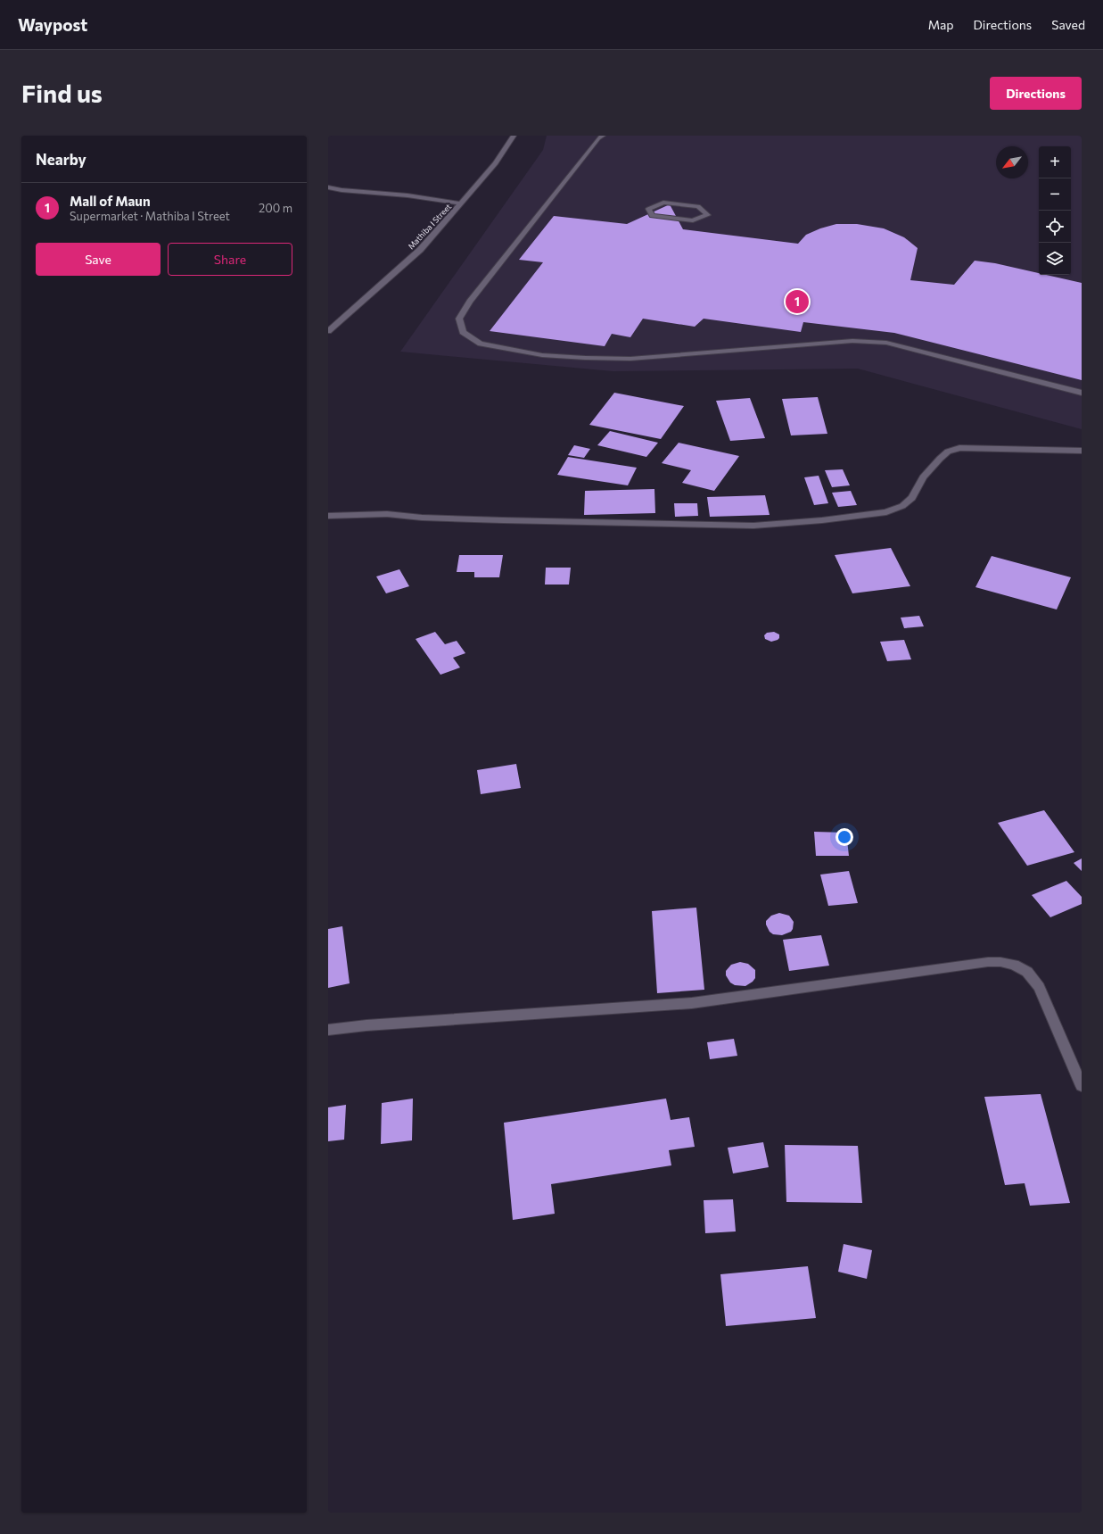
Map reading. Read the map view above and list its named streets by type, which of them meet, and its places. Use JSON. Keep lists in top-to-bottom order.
{
  "streets": {
    "street": ["Mathiba I Street"]
  },
  "north": "bottom left",
  "page": {
    "header": "Waypost",
    "nav": ["Map", "Directions", "Saved"],
    "buttons": [
      "Directions",
      ["Save", "Share"]
    ],
    "title": "Find us",
    "heading": "Nearby",
    "map_buttons": ["+", "−"],
    "list": [
      {
        "mark": "1",
        "name": "Mall of Maun",
        "note": "Supermarket · Mathiba I Street",
        "value": "200 m"
      }
    ],
    "pins": "1"
  }
}
